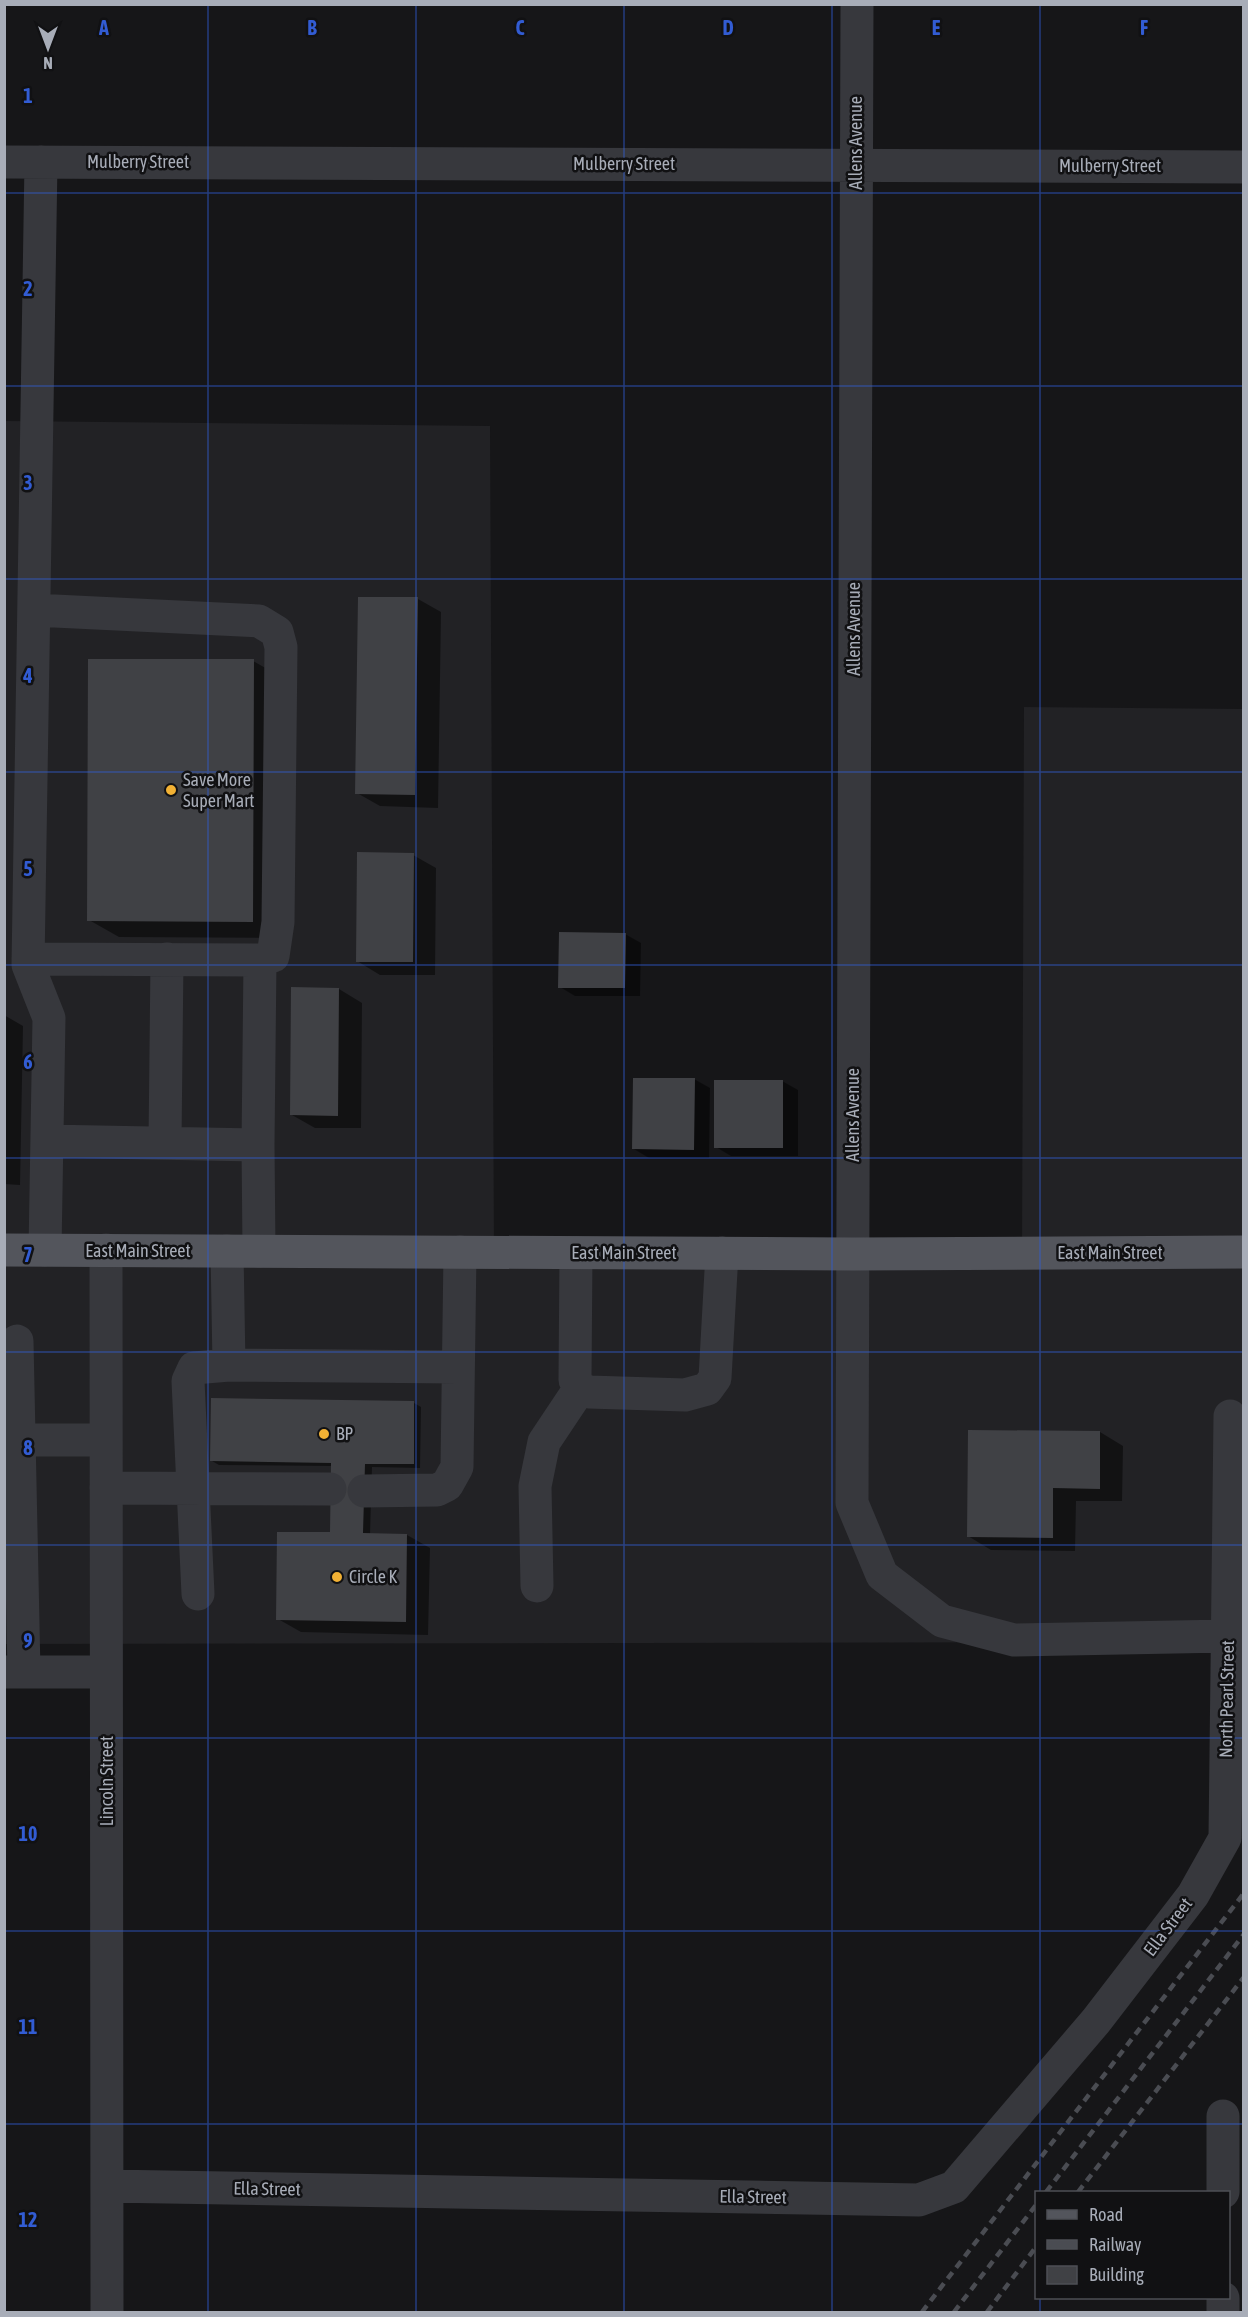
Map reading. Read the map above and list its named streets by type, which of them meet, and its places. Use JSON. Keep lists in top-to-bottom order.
{
  "streets": {
    "main road": ["East Main Street"],
    "street": [
      "Allens Avenue",
      "Mulberry Street",
      "North Pearl Street",
      "Lincoln Street",
      "Ella Street"
    ]
  },
  "crossings": [
    ["Allens Avenue", "Mulberry Street"],
    ["Allens Avenue", "East Main Street"],
    ["Allens Avenue", "North Pearl Street"],
    ["East Main Street", "Lincoln Street"],
    ["North Pearl Street", "Ella Street"],
    ["Lincoln Street", "Ella Street"]
  ],
  "places": ["Save More Super Mart", "BP", "Circle K"],
  "legend": ["Road", "Railway", "Building"],
  "north": "bottom",
  "grid": {
    "columns": [
      "A",
      "B",
      "C",
      "D",
      "E",
      "F"
    ],
    "rows": [
      "1",
      "2",
      "3",
      "4",
      "5",
      "6",
      "7",
      "8",
      "9",
      "10",
      "11",
      "12"
    ]
  }
}
